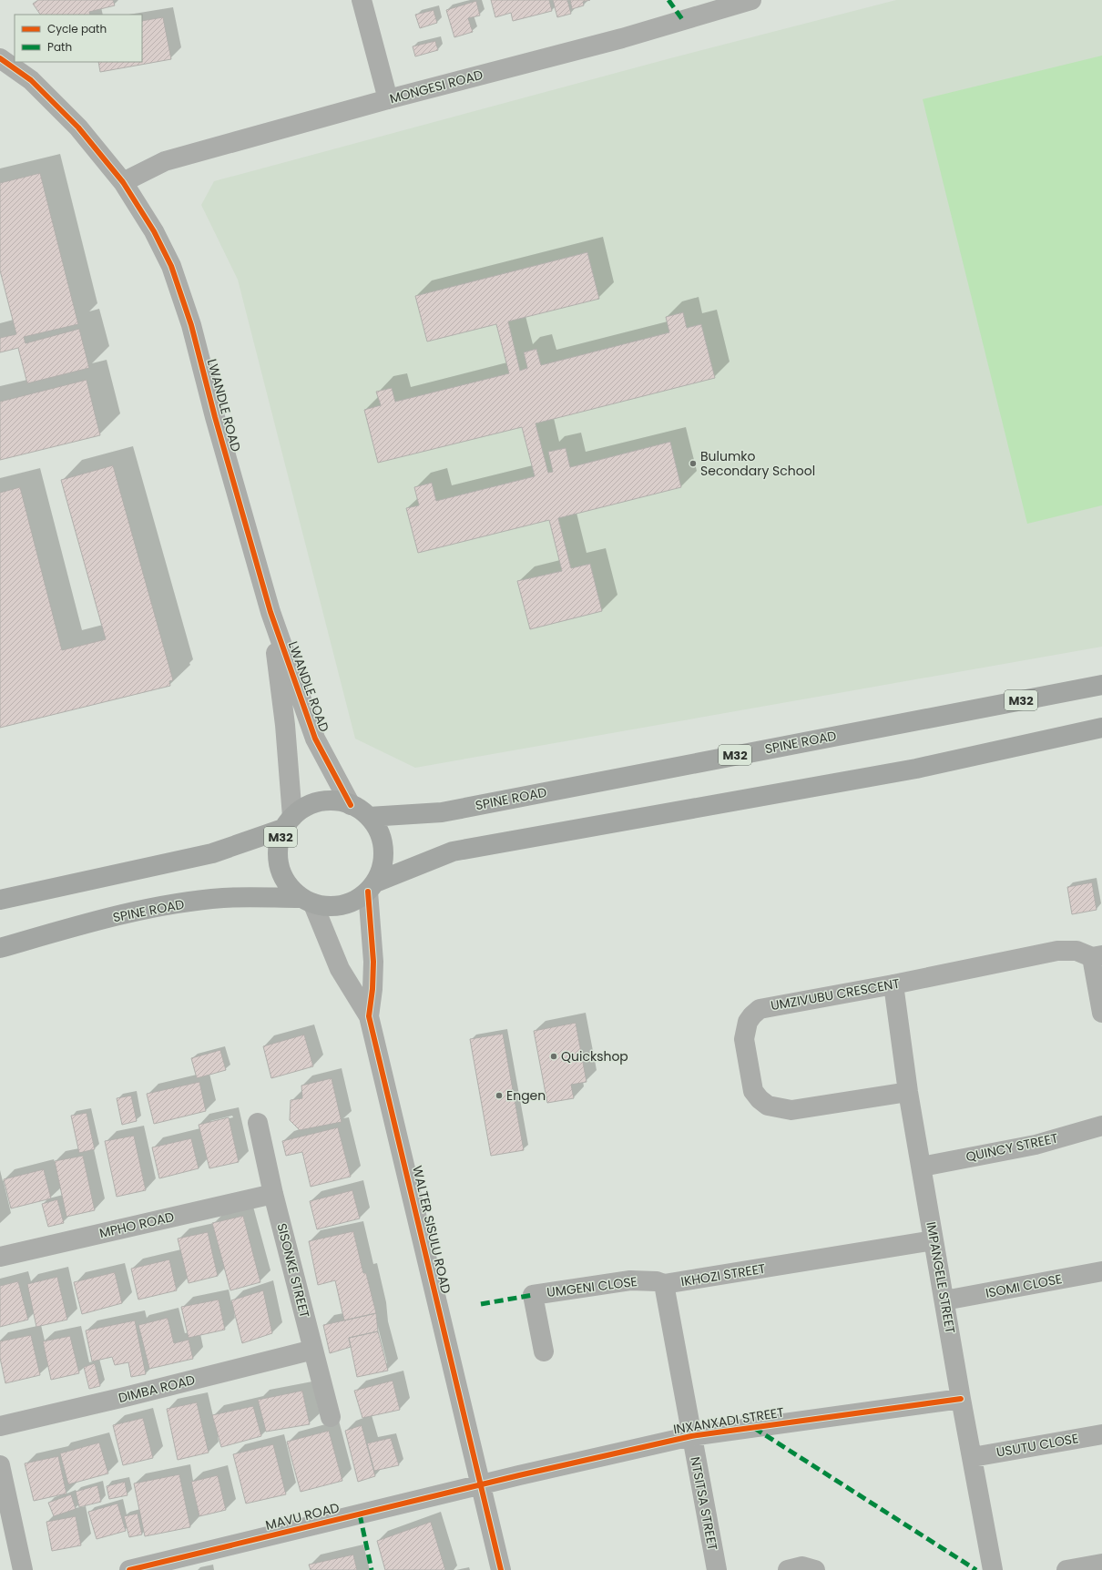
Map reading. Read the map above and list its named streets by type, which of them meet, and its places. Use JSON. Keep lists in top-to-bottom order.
{
  "streets": {
    "main road": ["M32", "SPINE ROAD"],
    "street": [
      "MONGESI ROAD",
      "LWANDLE ROAD",
      "UMZIVUBU CRESCENT",
      "QUINCY STREET",
      "MPHO ROAD",
      "WALTER SISULU ROAD",
      "SISONKE STREET",
      "IKHOZI STREET",
      "IMPANGELE STREET",
      "ISOMI CLOSE",
      "UMGENI CLOSE",
      "DIMBA ROAD",
      "INXANXADI STREET",
      "USUTU CLOSE",
      "NTSITSA STREET",
      "MAVU ROAD"
    ]
  },
  "crossings": [
    ["MONGESI ROAD", "LWANDLE ROAD"],
    ["LWANDLE ROAD", "M32"],
    ["LWANDLE ROAD", "SPINE ROAD"],
    ["LWANDLE ROAD", "WALTER SISULU ROAD"],
    ["M32", "SPINE ROAD"],
    ["M32", "WALTER SISULU ROAD"],
    ["SPINE ROAD", "WALTER SISULU ROAD"],
    ["UMZIVUBU CRESCENT", "IMPANGELE STREET"],
    ["QUINCY STREET", "IMPANGELE STREET"],
    ["MPHO ROAD", "SISONKE STREET"],
    ["WALTER SISULU ROAD", "INXANXADI STREET"],
    ["WALTER SISULU ROAD", "MAVU ROAD"],
    ["SISONKE STREET", "DIMBA ROAD"],
    ["IKHOZI STREET", "IMPANGELE STREET"],
    ["IKHOZI STREET", "UMGENI CLOSE"],
    ["IKHOZI STREET", "INXANXADI STREET"],
    ["IKHOZI STREET", "NTSITSA STREET"],
    ["IMPANGELE STREET", "ISOMI CLOSE"],
    ["IMPANGELE STREET", "INXANXADI STREET"],
    ["IMPANGELE STREET", "USUTU CLOSE"],
    ["INXANXADI STREET", "NTSITSA STREET"],
    ["INXANXADI STREET", "MAVU ROAD"]
  ],
  "places": ["Bulumko Secondary School", "Quickshop", "Engen"],
  "legend": ["Cycle path", "Path"]
}
